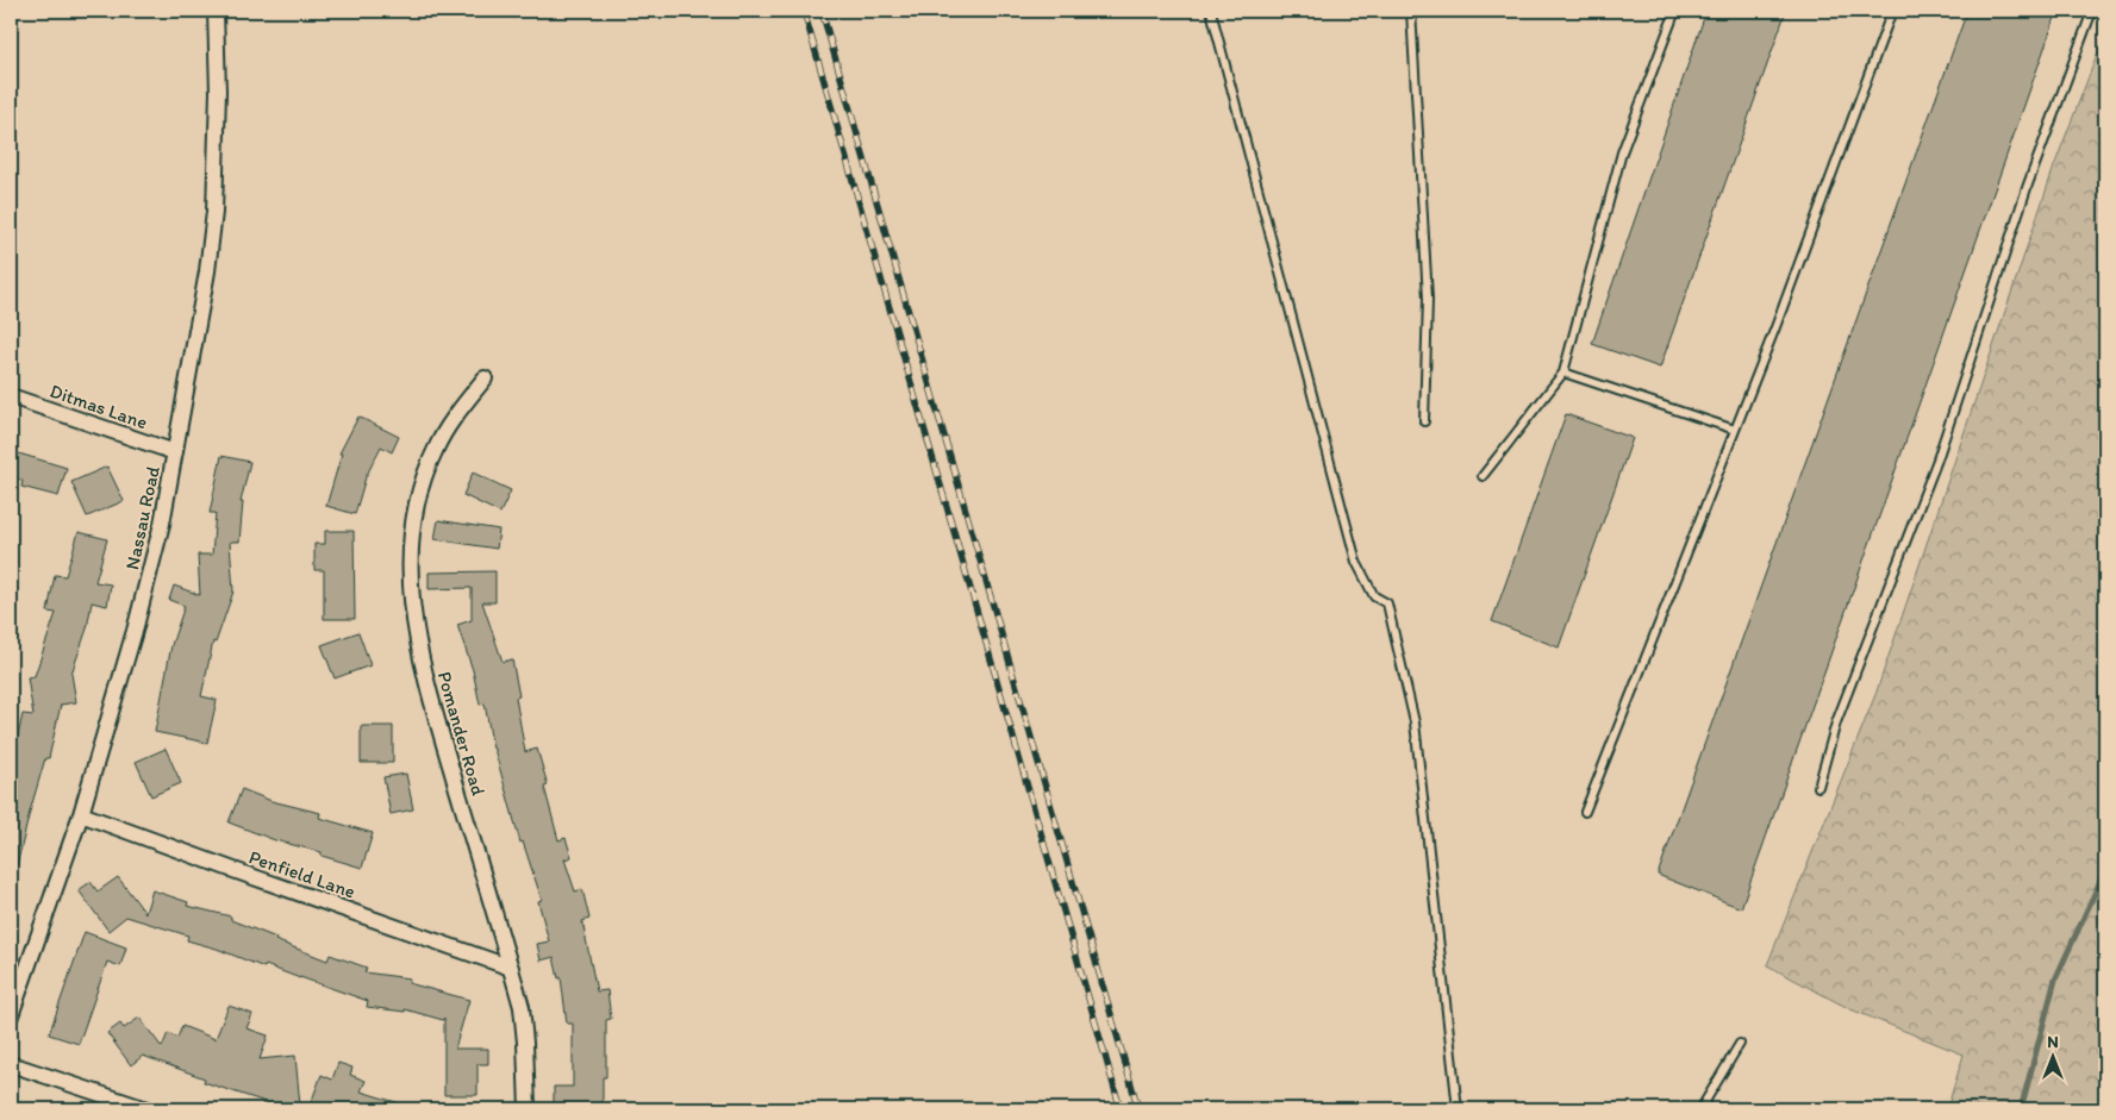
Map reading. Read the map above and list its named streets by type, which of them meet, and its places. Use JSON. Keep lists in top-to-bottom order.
{
  "streets": {
    "street": [
      "Ditmas Lane",
      "Nassau Road",
      "Pomander Road",
      "Penfield Lane"
    ]
  },
  "crossings": [
    ["Ditmas Lane", "Nassau Road"],
    ["Nassau Road", "Penfield Lane"],
    ["Pomander Road", "Penfield Lane"]
  ],
  "north": "top"
}
